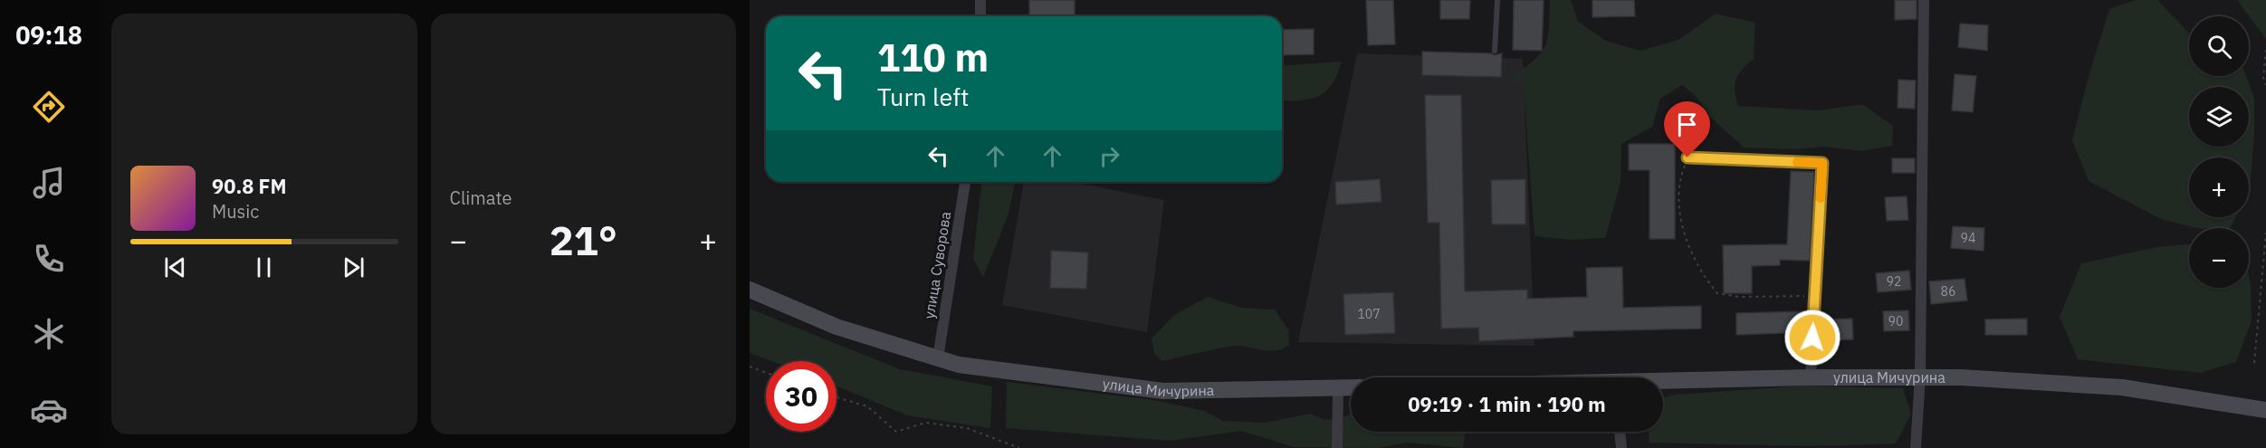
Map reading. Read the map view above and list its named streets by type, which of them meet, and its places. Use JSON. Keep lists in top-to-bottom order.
{
  "streets": {
    "main road": ["улица Мичурина"],
    "street": ["улица Суворова"]
  },
  "crossings": [
    ["улица Суворова", "улица Мичурина"]
  ],
  "house_numbers": [
    "94",
    "92",
    "86",
    "107",
    "90"
  ],
  "page": {
    "tabs": "09:18",
    "tile": "Climate",
    "map_buttons": ["+", "−"],
    "turn": ["110 m", "Turn left"],
    "song": ["90.8 FM", "Music"],
    "heat": ["−", "21°", "+"],
    "limit": "30",
    "trip": "09:19 · 1 min · 190 m"
  }
}
